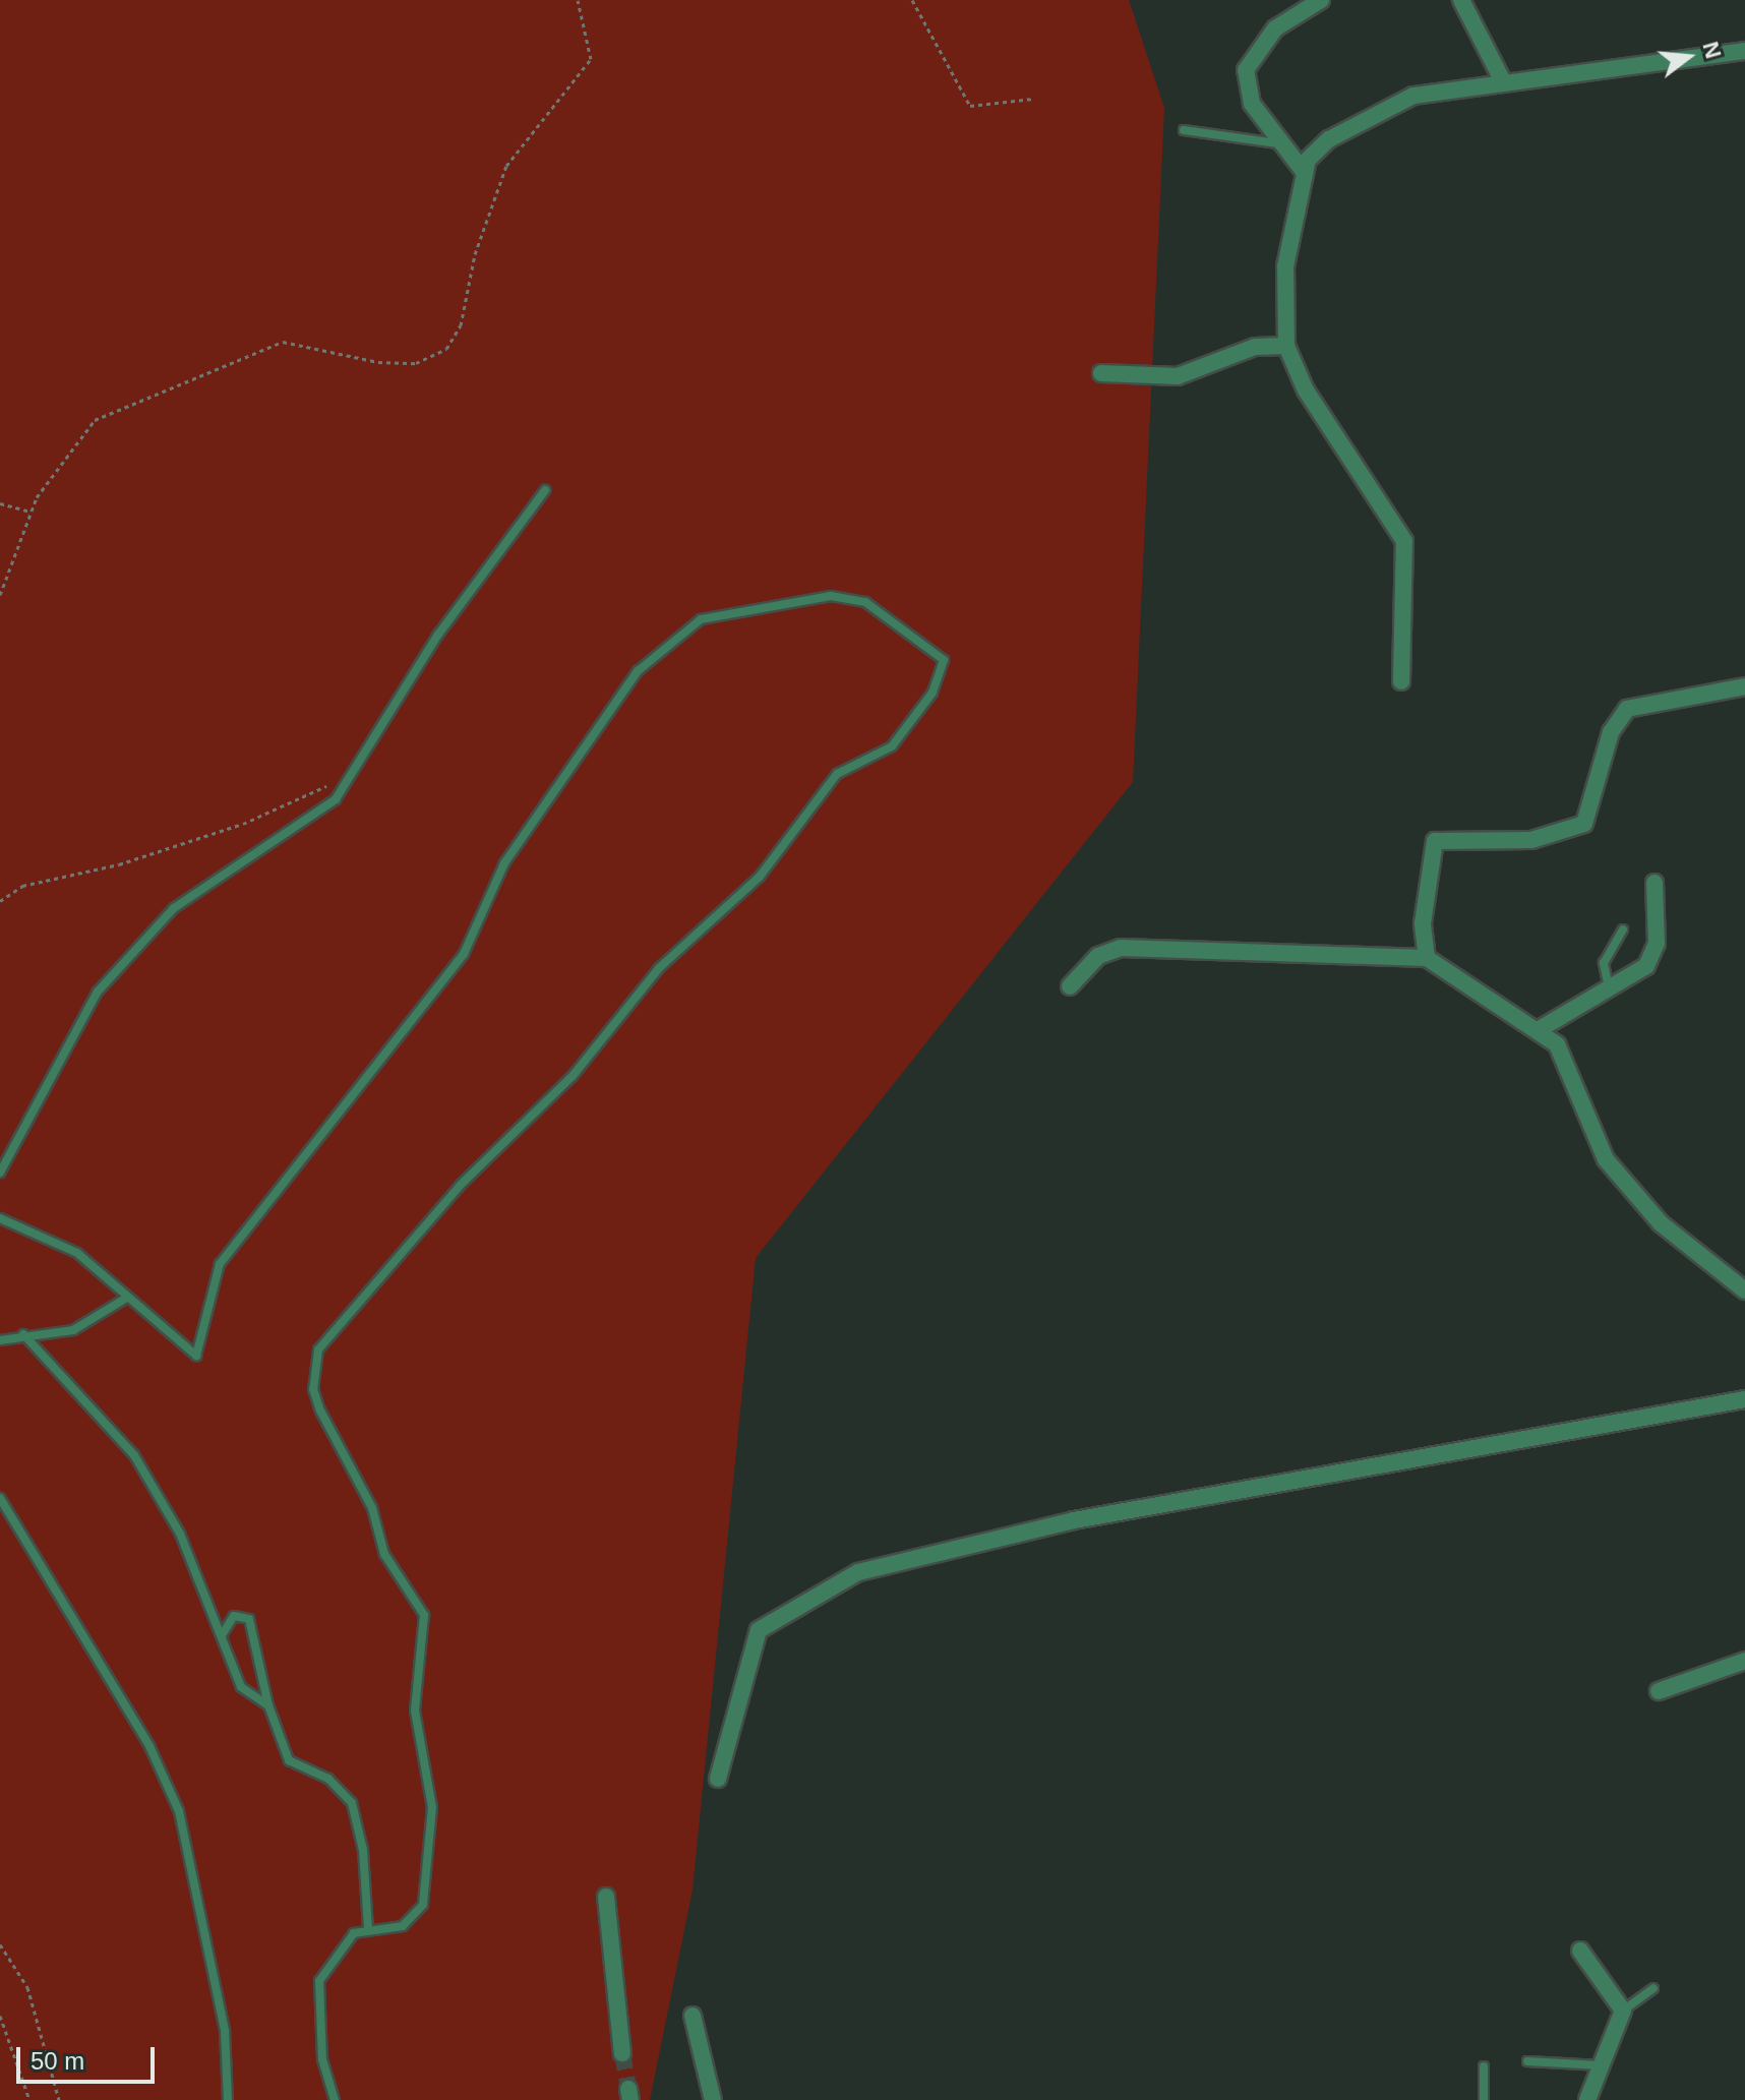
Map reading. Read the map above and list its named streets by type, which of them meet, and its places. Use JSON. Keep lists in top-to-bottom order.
{
  "scale_bar": "50 m",
  "north": "right"
}
